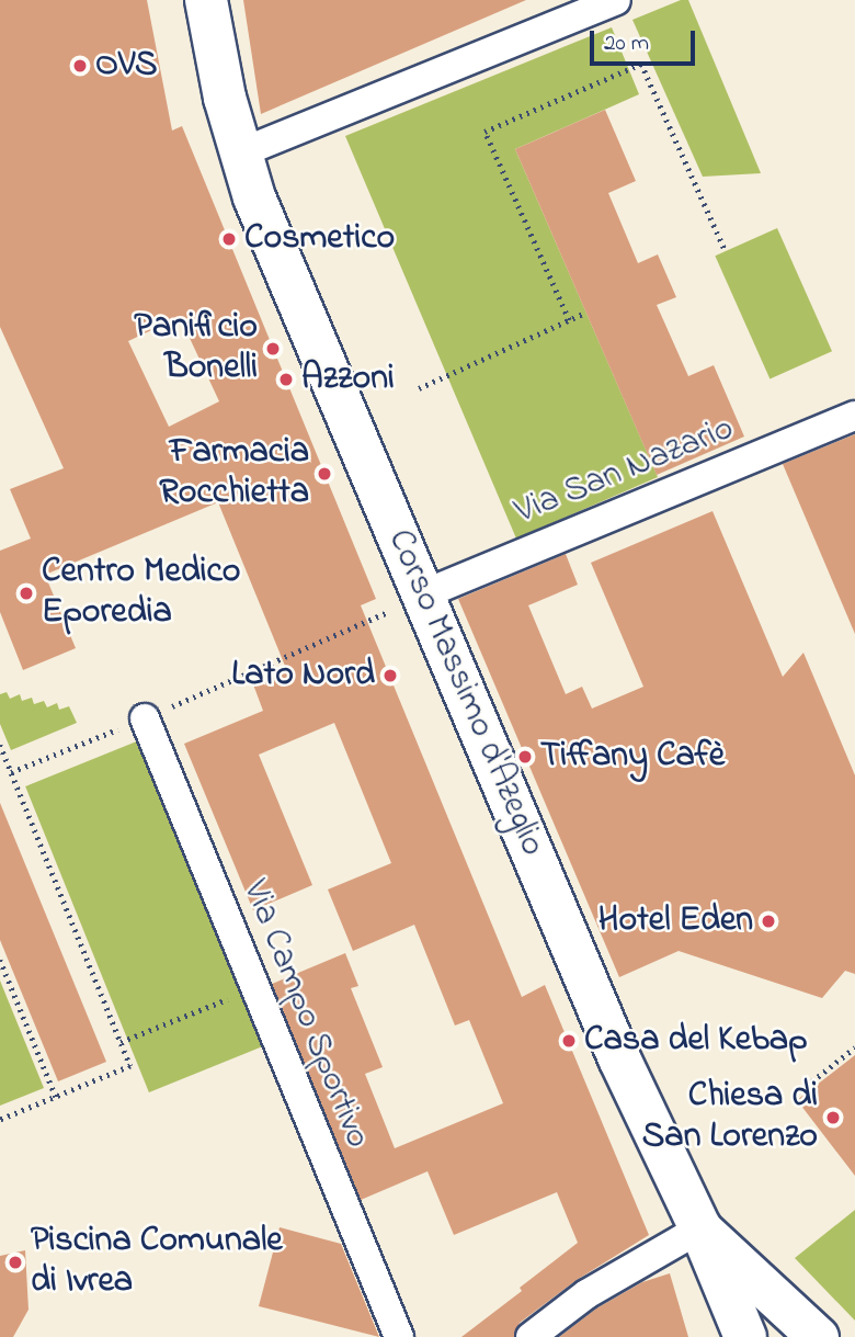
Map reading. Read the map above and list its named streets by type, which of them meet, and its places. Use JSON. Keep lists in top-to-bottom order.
{
  "streets": {
    "main road": ["Corso Massimo d'Azeglio"],
    "street": ["Via San Nazario", "Via Campo Sportivo"]
  },
  "crossings": [
    ["Via San Nazario", "Corso Massimo d'Azeglio"]
  ],
  "places": [
    "OVS",
    "Cosmetico",
    "Panificio Bonelli",
    "Azzoni",
    "Farmacia Rocchietta",
    "Centro Medico Eporedia",
    "Lato Nord",
    "Tiffany Cafè",
    "Hotel Eden",
    "Casa del Kebap",
    "Chiesa di San Lorenzo",
    "Piscina Comunale di Ivrea"
  ],
  "scale_bar": "20 m"
}
